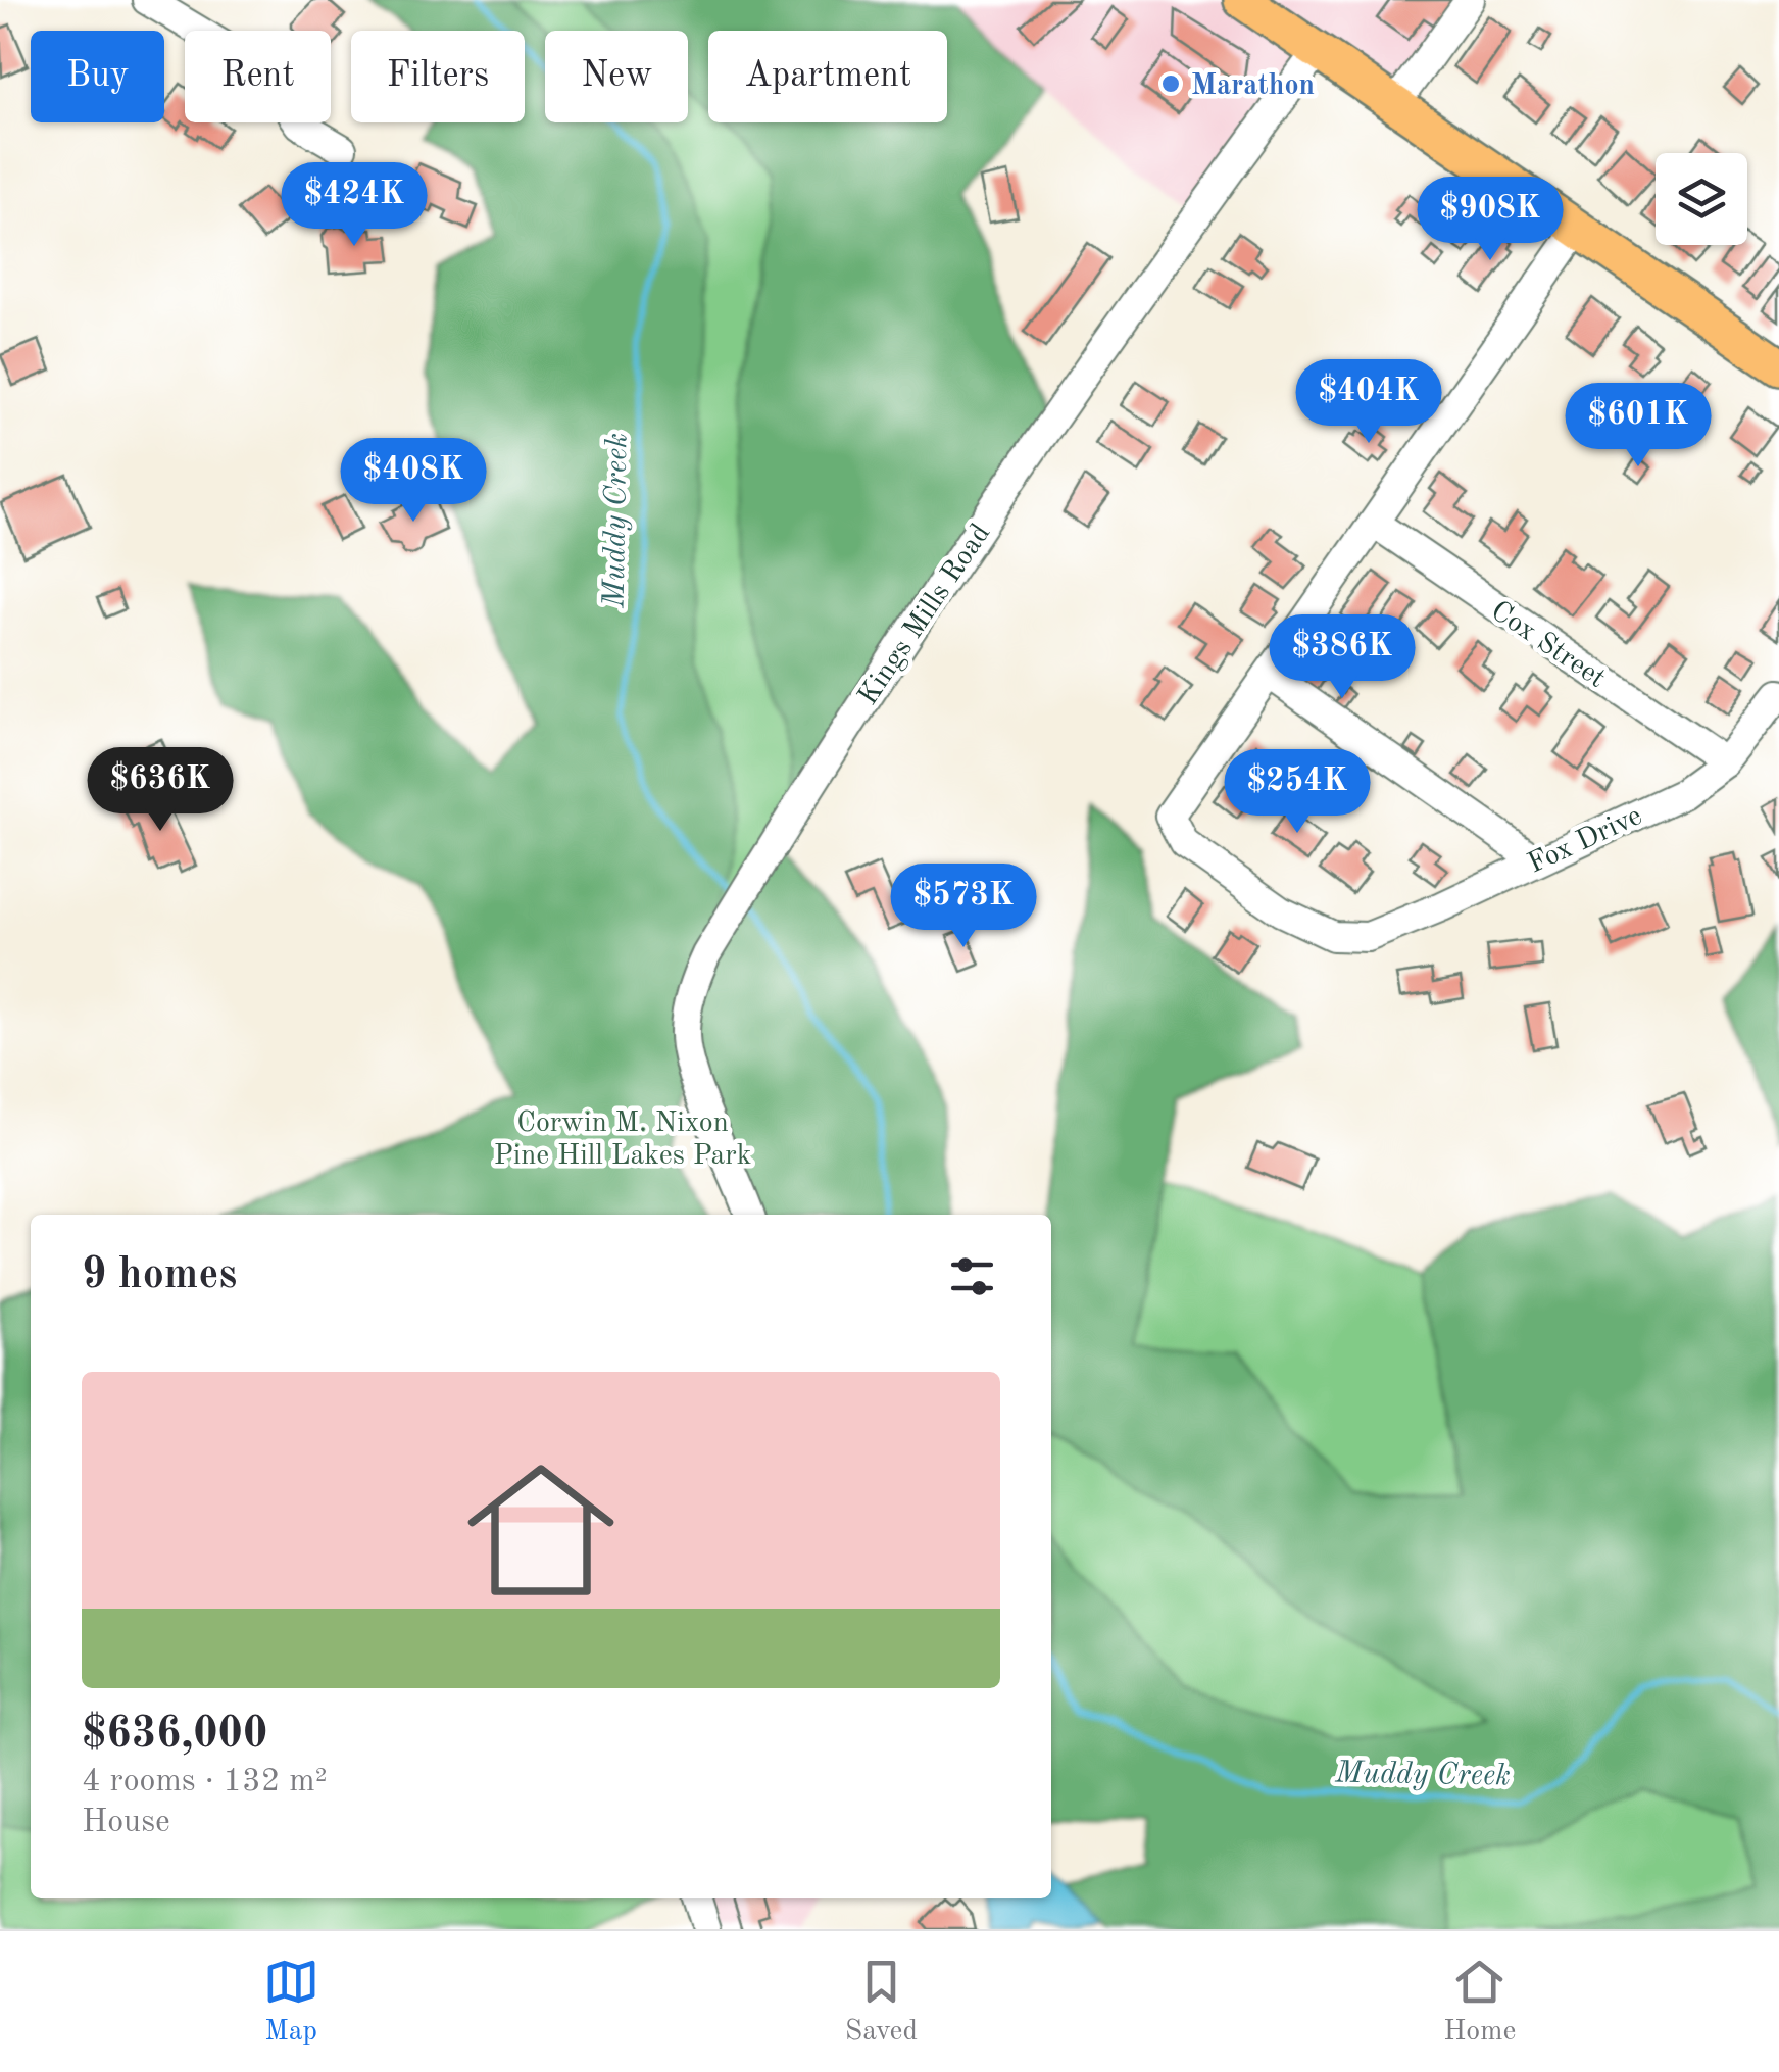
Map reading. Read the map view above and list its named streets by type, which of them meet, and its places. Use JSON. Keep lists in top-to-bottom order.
{
  "streets": {
    "street": ["Kings Mills Road", "Cox Street", "Fox Drive"]
  },
  "crossings": [
    ["Cox Street", "Fox Drive"]
  ],
  "water": ["Muddy Creek"],
  "parks": ["Corwin M. Nixon Pine Hill Lakes Park"],
  "places": ["Marathon"],
  "page": {
    "chip": [
      "Buy",
      "Rent",
      "Filters",
      "New",
      "Apartment"
    ],
    "price": [
      "$424K",
      "$908K",
      "$404K",
      "$601K",
      "$408K",
      "$386K",
      "$636K",
      "$254K",
      "$573K"
    ],
    "heading": "9 homes",
    "list": [
      {
        "name": "$636,000",
        "note": "4 rooms · 132 m² · House"
      }
    ],
    "tabs": ["Map", "Saved", "Home"]
  }
}
